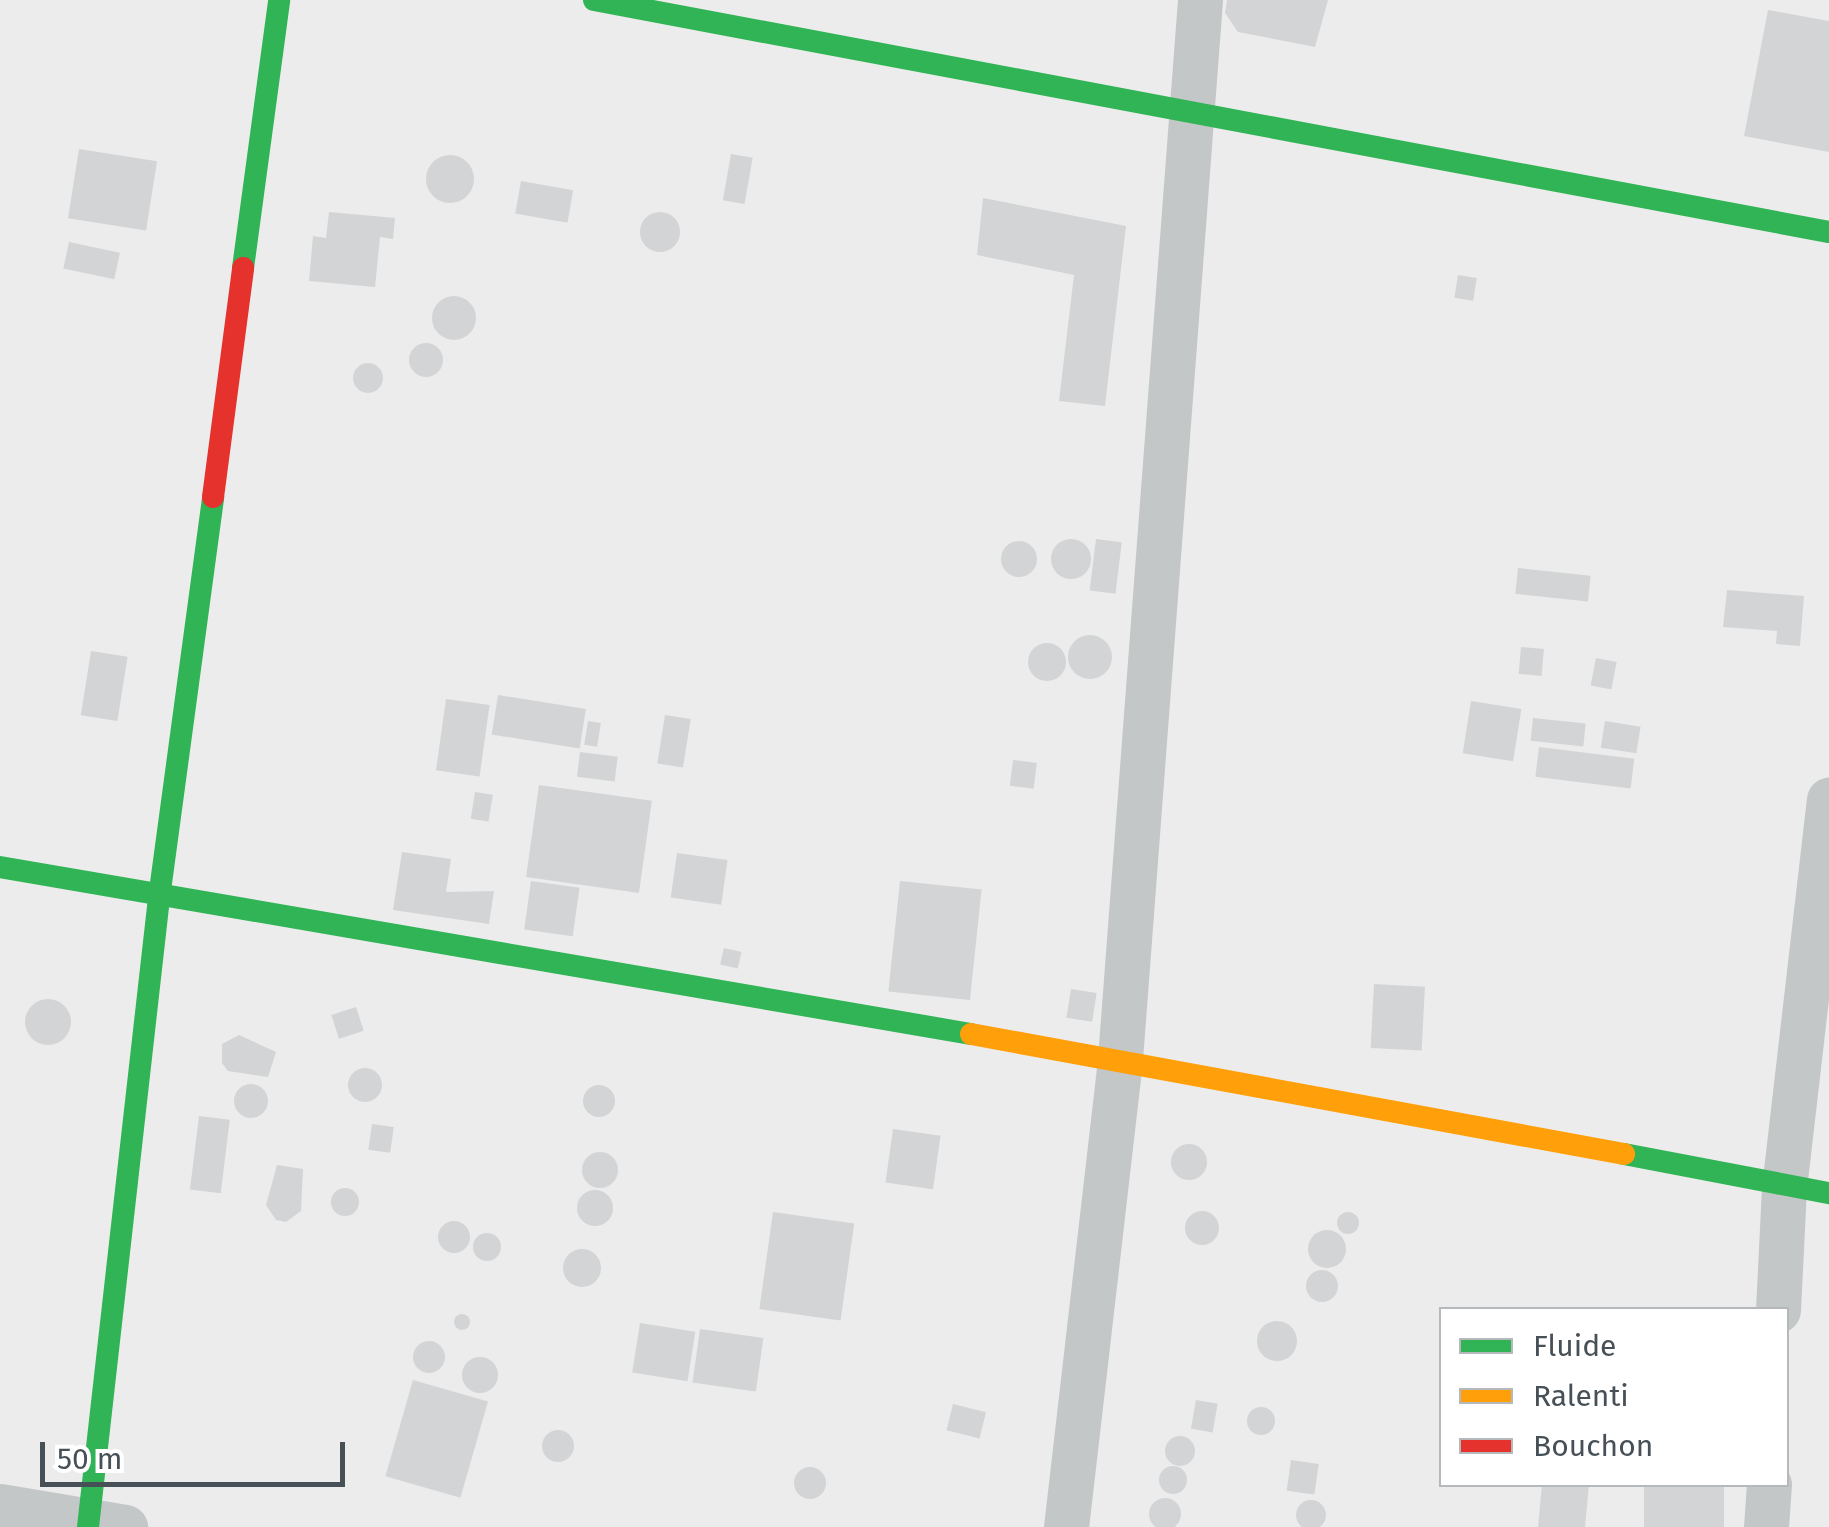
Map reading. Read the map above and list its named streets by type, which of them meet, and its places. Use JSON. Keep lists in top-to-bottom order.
{
  "legend": ["Fluide", "Ralenti", "Bouchon"],
  "scale_bar": "50 m"
}
